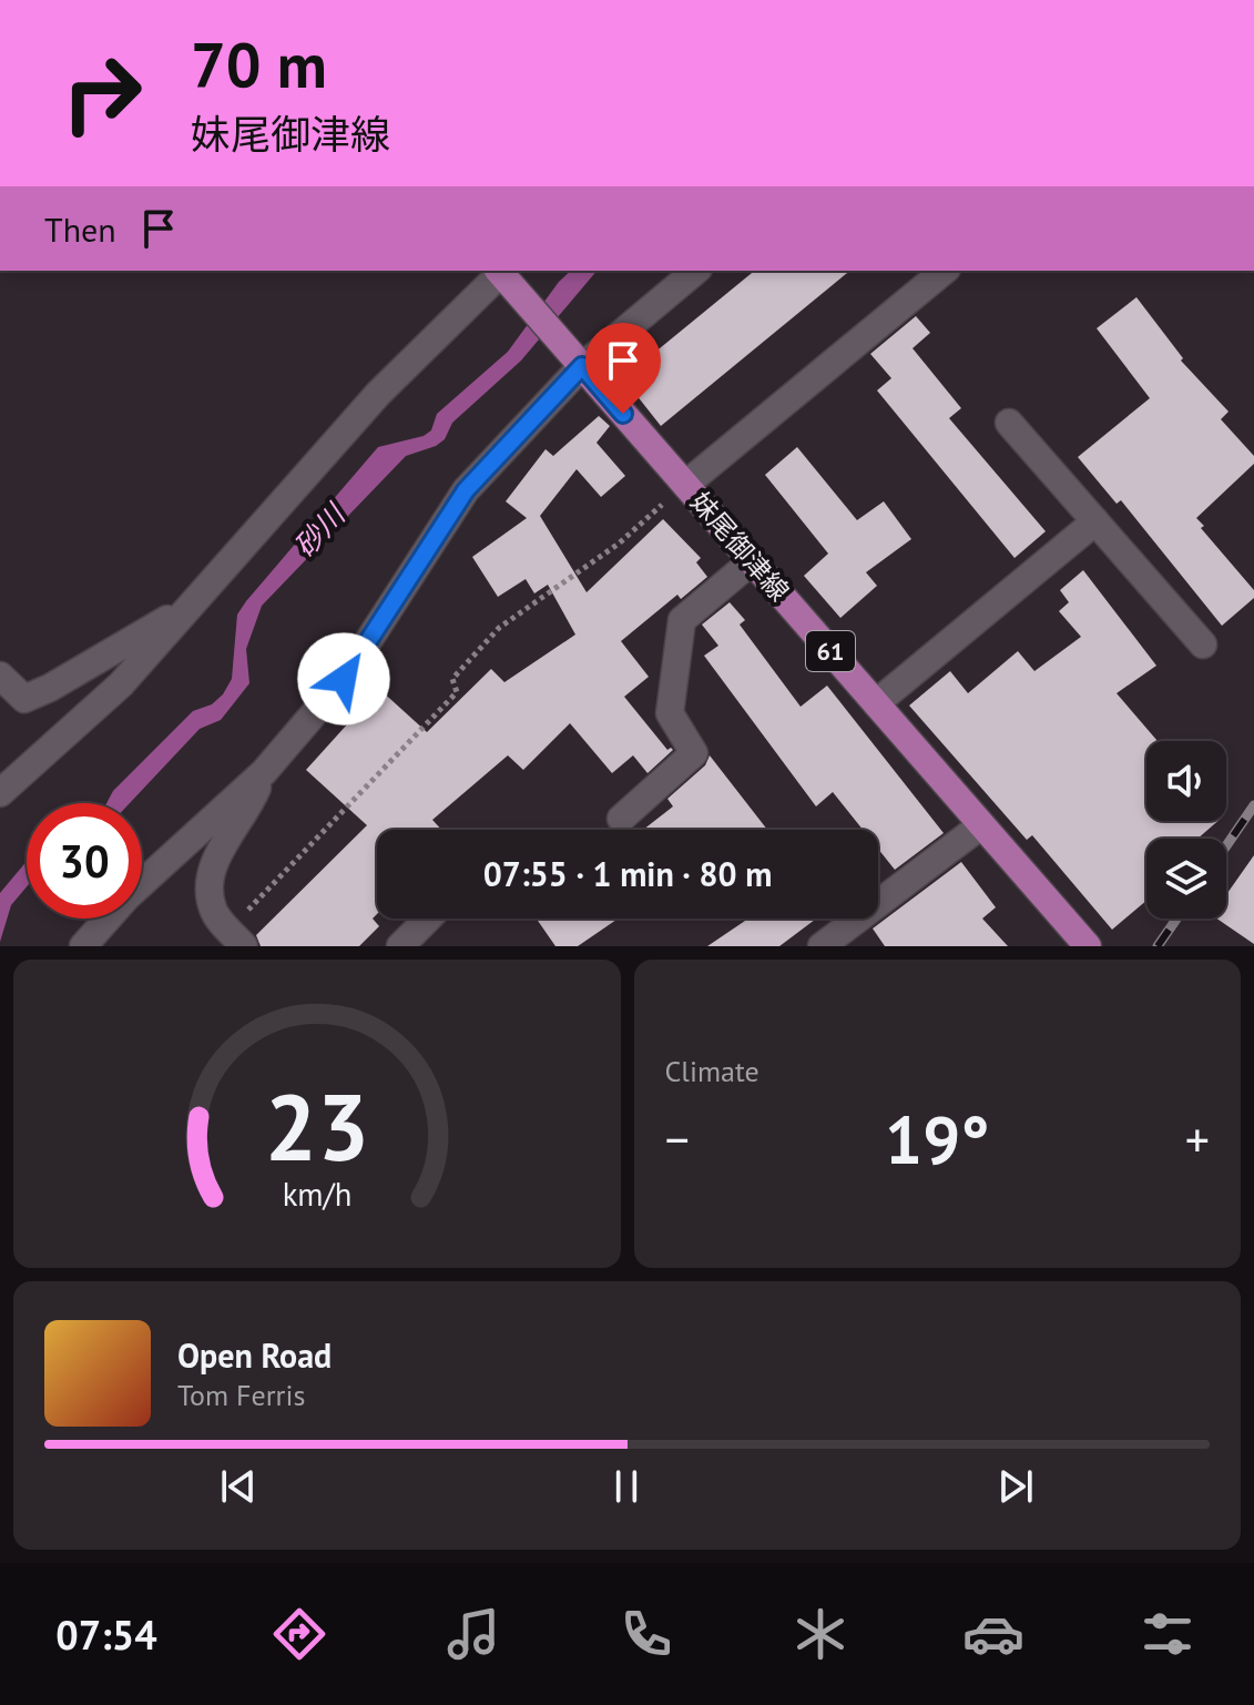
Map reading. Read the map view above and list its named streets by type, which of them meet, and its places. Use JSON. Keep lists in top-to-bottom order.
{
  "streets": {
    "main road": ["妹尾御津線", "61"]
  },
  "water": ["砂川"],
  "page": {
    "turn": ["70 m", "妹尾御津線"],
    "then": "Then",
    "limit": "30",
    "trip": "07:55 · 1 min · 80 m",
    "tile": "Climate",
    "heat": ["−", "19°", "+"],
    "song": ["Open Road", "Tom Ferris"],
    "tabs": "07:54",
    "gauge": ["23", "km/h"]
  }
}
